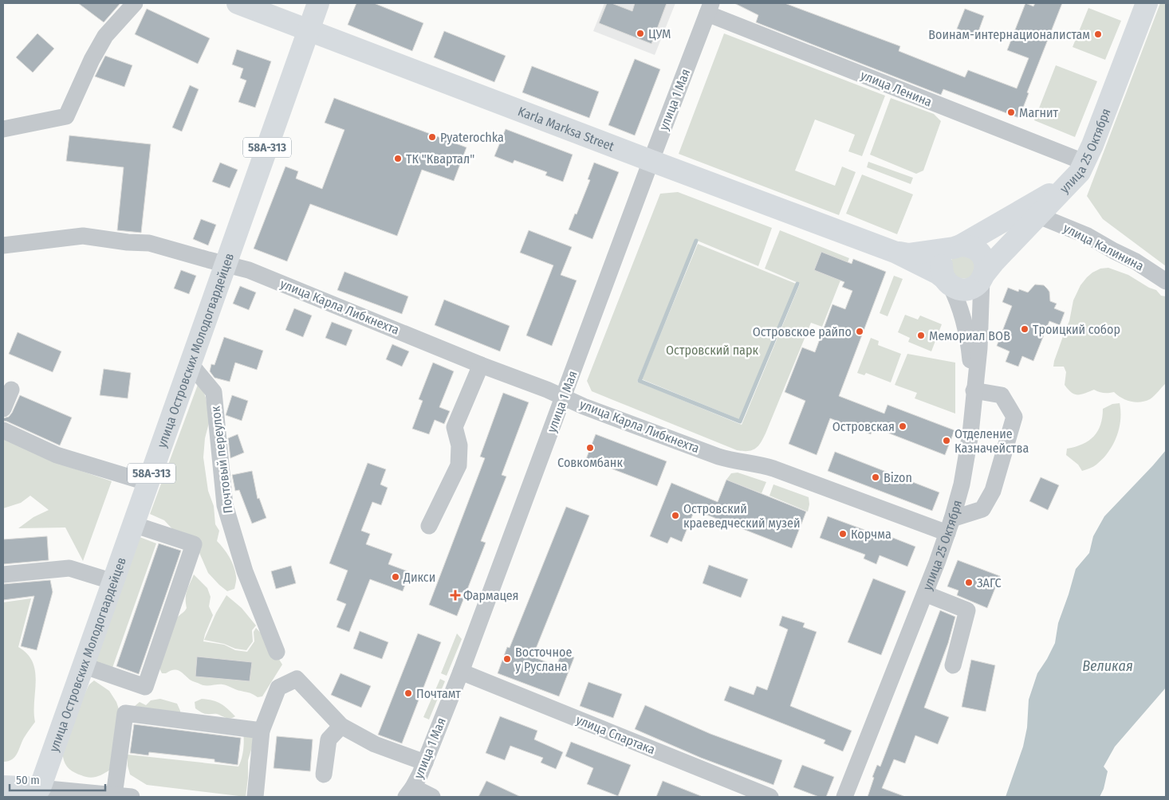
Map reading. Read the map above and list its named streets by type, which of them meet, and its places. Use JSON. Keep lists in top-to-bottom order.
{
  "streets": {
    "main road": [
      "Karla Marksa Street",
      "58А-313",
      "улица 25 Октября",
      "улица Островских Молодогвардейцев"
    ],
    "street": [
      "улица Ленина",
      "улица 1 Мая",
      "улица Калинина",
      "улица Карла Либкнехта",
      "Почтовый переулок",
      "улица Спартака"
    ]
  },
  "crossings": [
    ["улица Ленина", "улица 1 Мая"],
    ["улица Ленина", "улица 25 Октября"],
    ["улица 1 Мая", "Karla Marksa Street"],
    ["улица 1 Мая", "улица Карла Либкнехта"],
    ["улица 1 Мая", "улица Спартака"],
    ["Karla Marksa Street", "улица Островских Молодогвардейцев"],
    ["улица 25 Октября", "улица Калинина"],
    ["улица 25 Октября", "улица Карла Либкнехта"],
    ["улица Карла Либкнехта", "улица Островских Молодогвардейцев"],
    ["улица Островских Молодогвардейцев", "Почтовый переулок"]
  ],
  "water": ["Великая"],
  "parks": ["Островский парк"],
  "places": {
    "other": [
      "ЦУМ",
      "Воинам-интернационалистам",
      "Магнит",
      "Pyaterochka",
      "ТК \"Квартал\"",
      "Троицкий собор",
      "Островское райпо",
      "Мемориал ВОВ",
      "Островская",
      "Отделение Казначейства",
      "Совкомбанк",
      "Bizon",
      "Островский краеведческий музей",
      "Корчма",
      "Дикси",
      "ЗАГС",
      "Восточное у Руслана",
      "Почтамт"
    ],
    "health": ["Фармацея"]
  },
  "scale_bar": "50 m"
}
